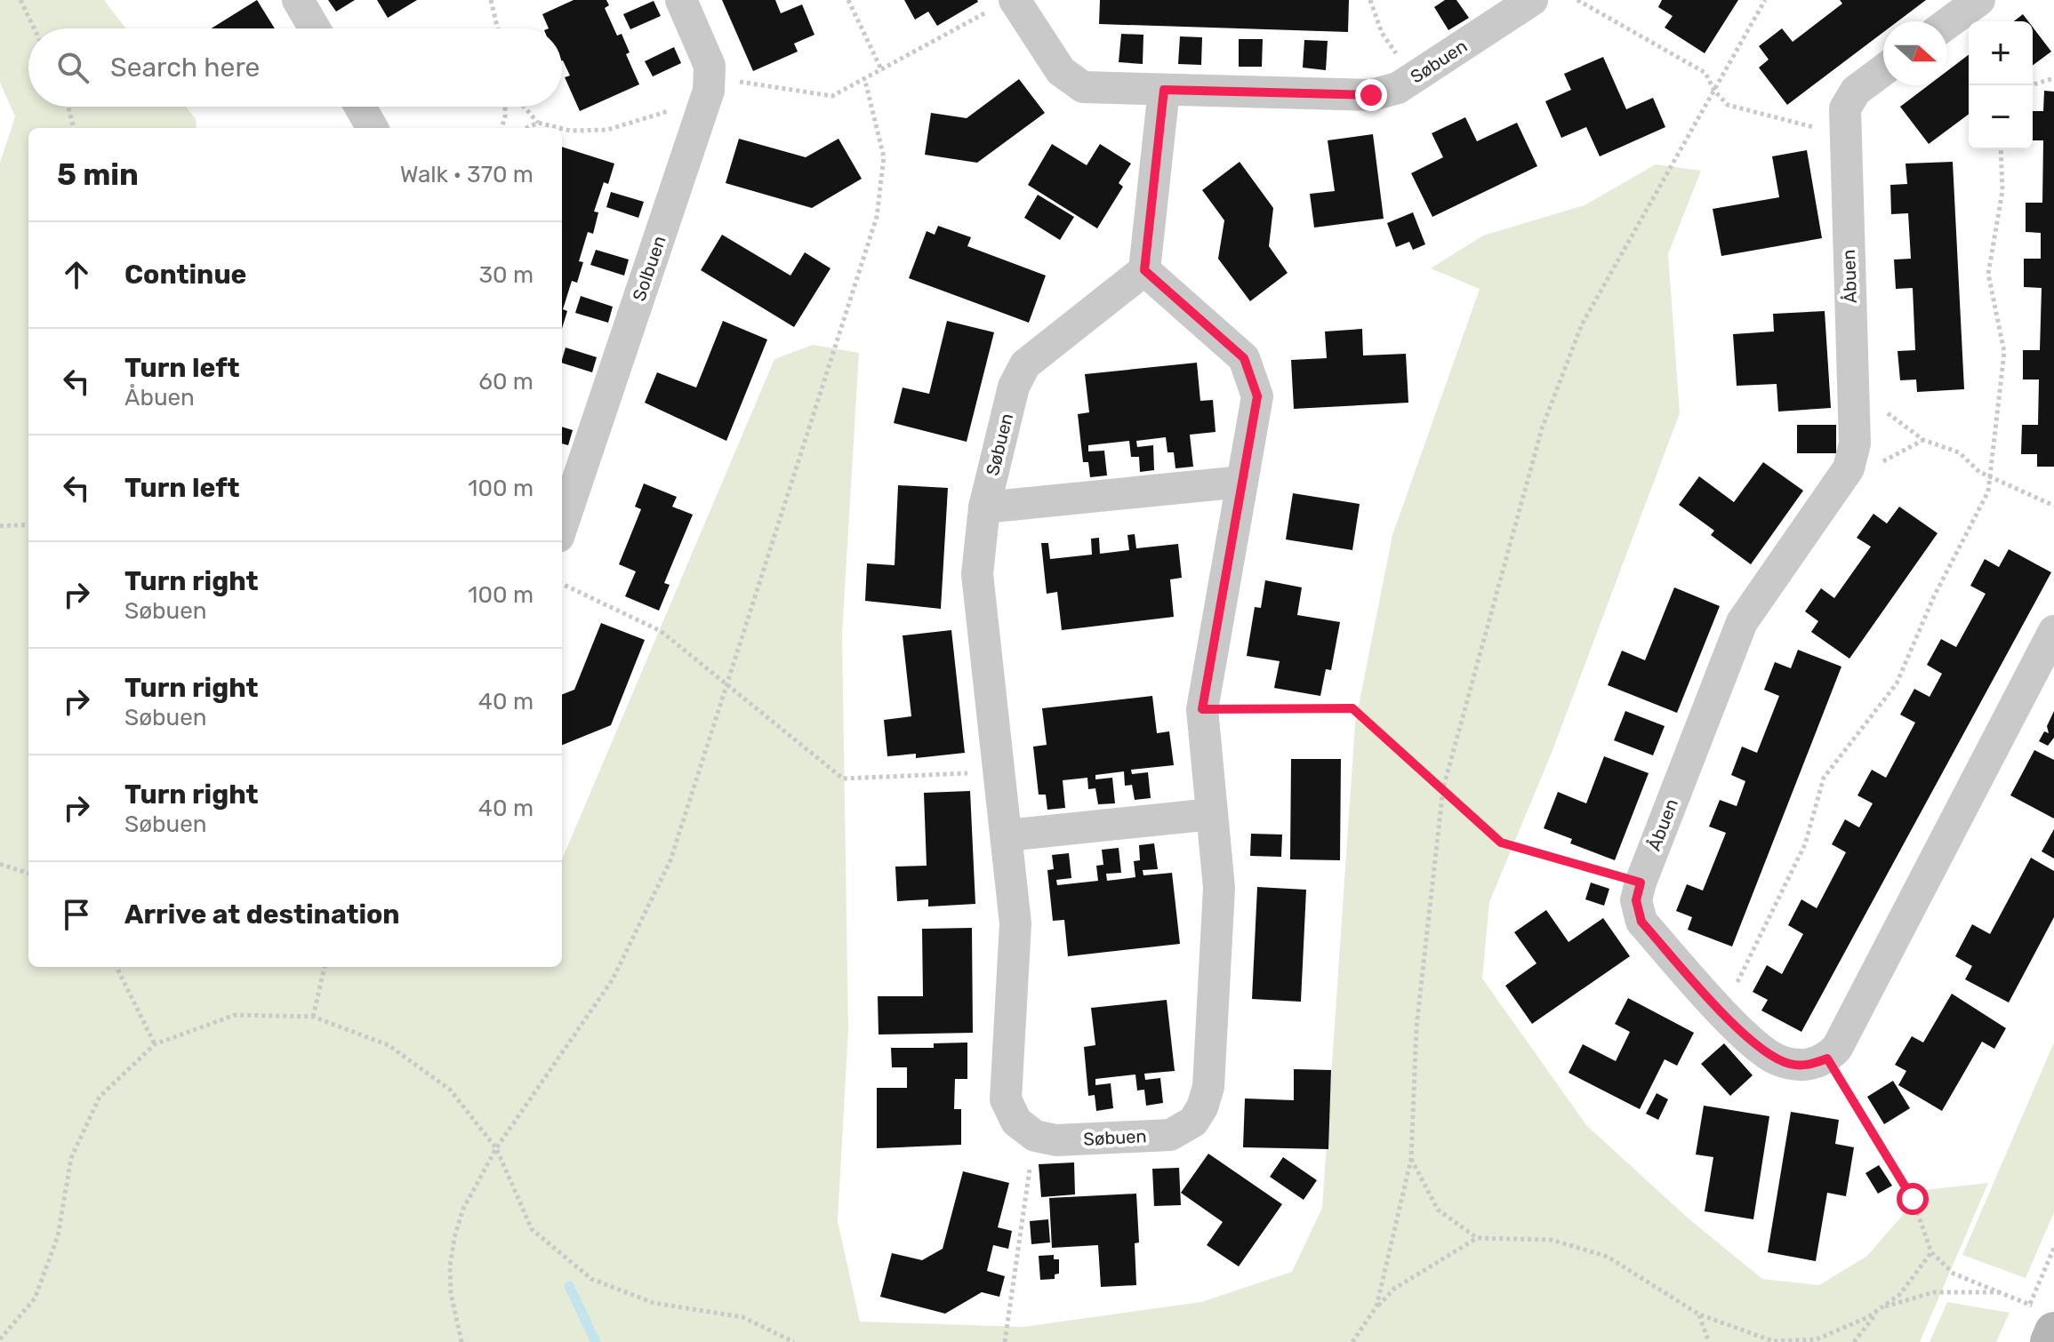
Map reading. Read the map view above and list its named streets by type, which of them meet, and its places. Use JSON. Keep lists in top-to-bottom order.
{
  "streets": {
    "street": ["Søbuen", "Solbuen", "Åbuen"]
  },
  "north": "right",
  "page": {
    "map_buttons": ["+", "−"],
    "search": "Search here",
    "heading": ["5 min", "Walk · 370 m"],
    "list": [
      ["Continue", "30 m"],
      ["Turn left", "Åbuen", "60 m"],
      ["Turn left", "100 m"],
      ["Turn right", "Søbuen", "100 m"],
      ["Turn right", "Søbuen", "40 m"],
      ["Turn right", "Søbuen", "40 m"],
      "Arrive at destination"
    ]
  }
}
